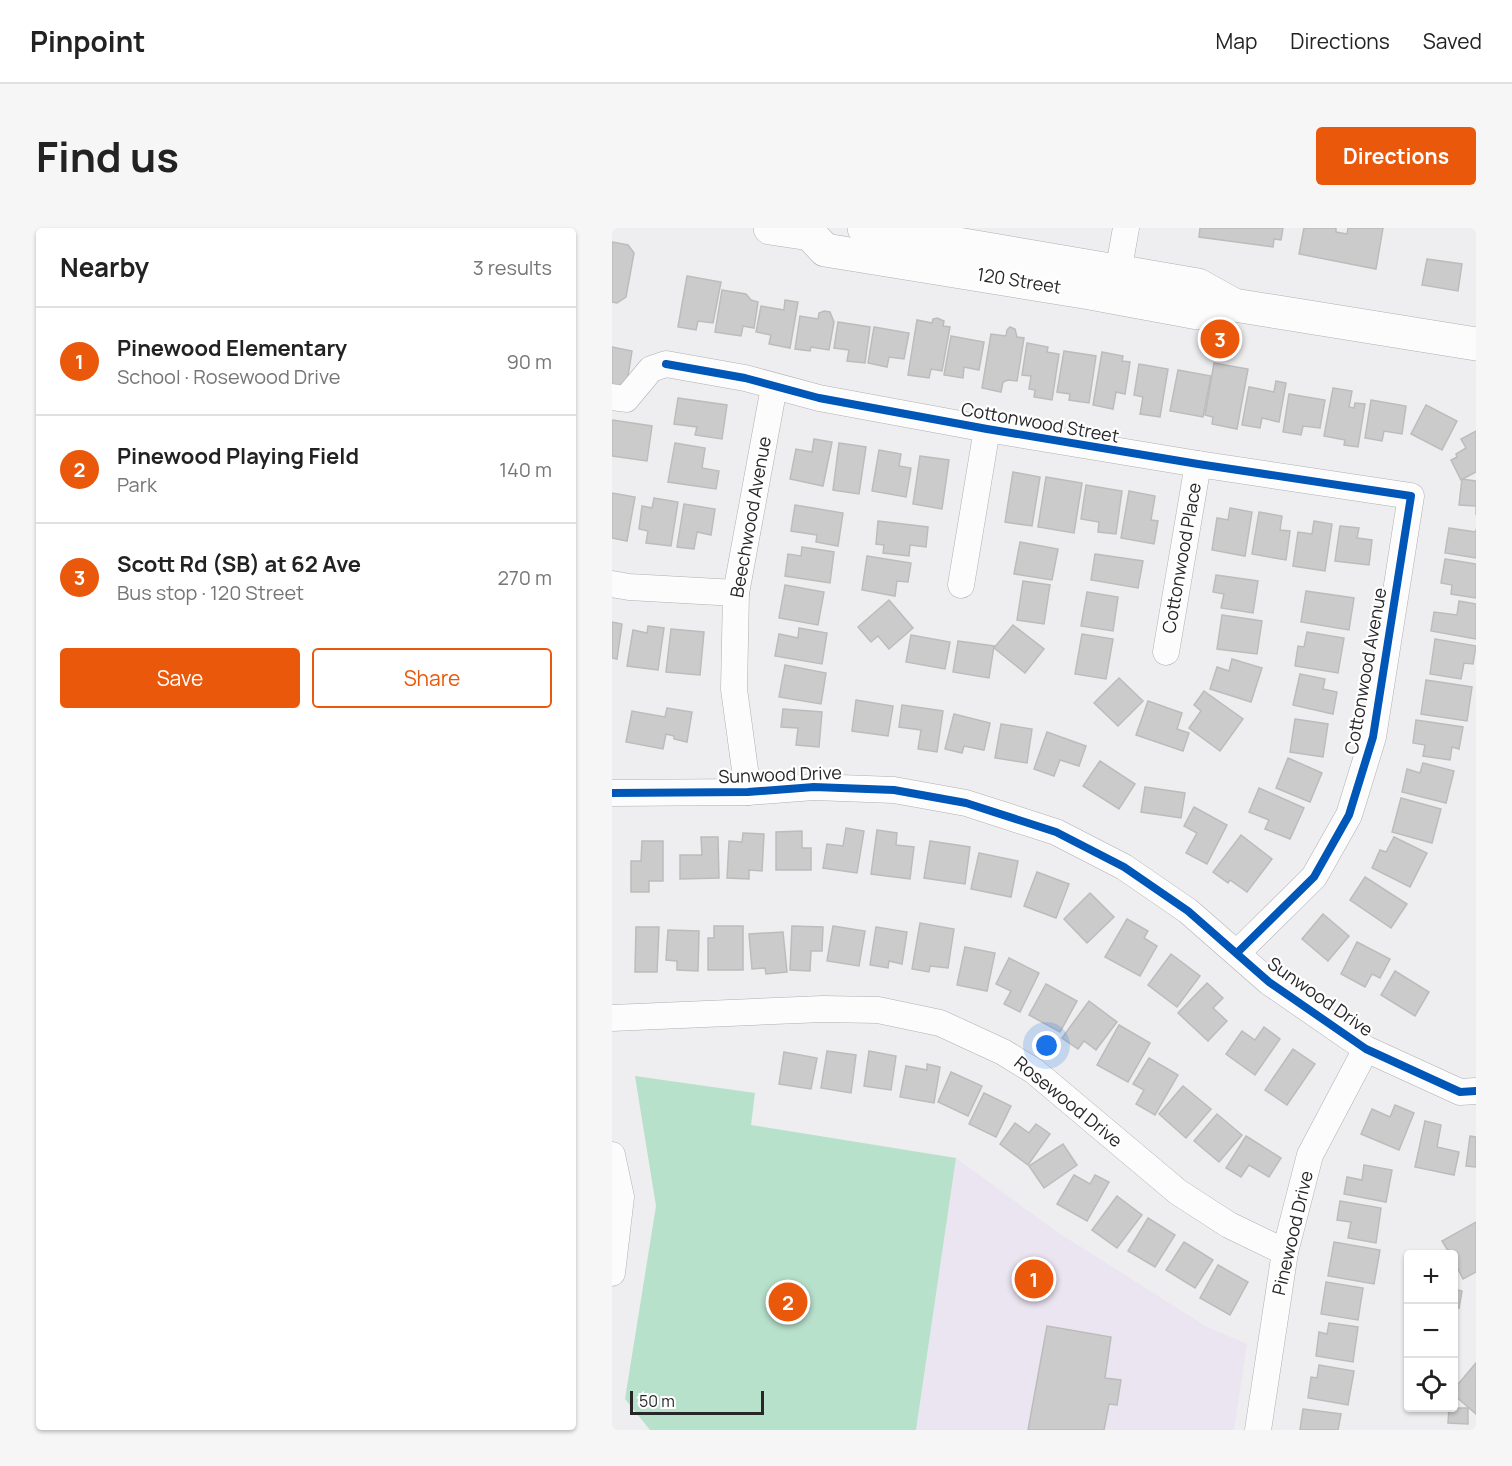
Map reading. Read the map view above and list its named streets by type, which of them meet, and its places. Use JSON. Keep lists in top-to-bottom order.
{
  "streets": {
    "main road": ["120 Street"],
    "street": [
      "Cottonwood Street",
      "Beechwood Avenue",
      "Cottonwood Place",
      "Cottonwood Avenue",
      "Sunwood Drive",
      "Rosewood Drive",
      "Pinewood Drive"
    ]
  },
  "crossings": [
    ["Cottonwood Street", "Beechwood Avenue"],
    ["Cottonwood Street", "Cottonwood Place"],
    ["Cottonwood Street", "Cottonwood Avenue"],
    ["Beechwood Avenue", "Sunwood Drive"],
    ["Cottonwood Avenue", "Sunwood Drive"],
    ["Sunwood Drive", "Pinewood Drive"],
    ["Rosewood Drive", "Pinewood Drive"]
  ],
  "scale_bar": "50 m",
  "page": {
    "header": "Pinpoint",
    "nav": ["Map", "Directions", "Saved"],
    "title": "Find us",
    "buttons": [
      "Directions",
      ["Save", "Share"]
    ],
    "heading": ["Nearby", "3 results"],
    "list": [
      {
        "mark": "1",
        "name": "Pinewood Elementary",
        "note": "School · Rosewood Drive",
        "value": "90 m"
      },
      {
        "mark": "2",
        "name": "Pinewood Playing Field",
        "note": "Park",
        "value": "140 m"
      },
      {
        "mark": "3",
        "name": "Scott Rd (SB) at 62 Ave",
        "note": "Bus stop · 120 Street",
        "value": "270 m"
      }
    ],
    "pins": ["3", "1", "2"],
    "map_buttons": ["+", "−"],
    "scale": "50 m"
  }
}
